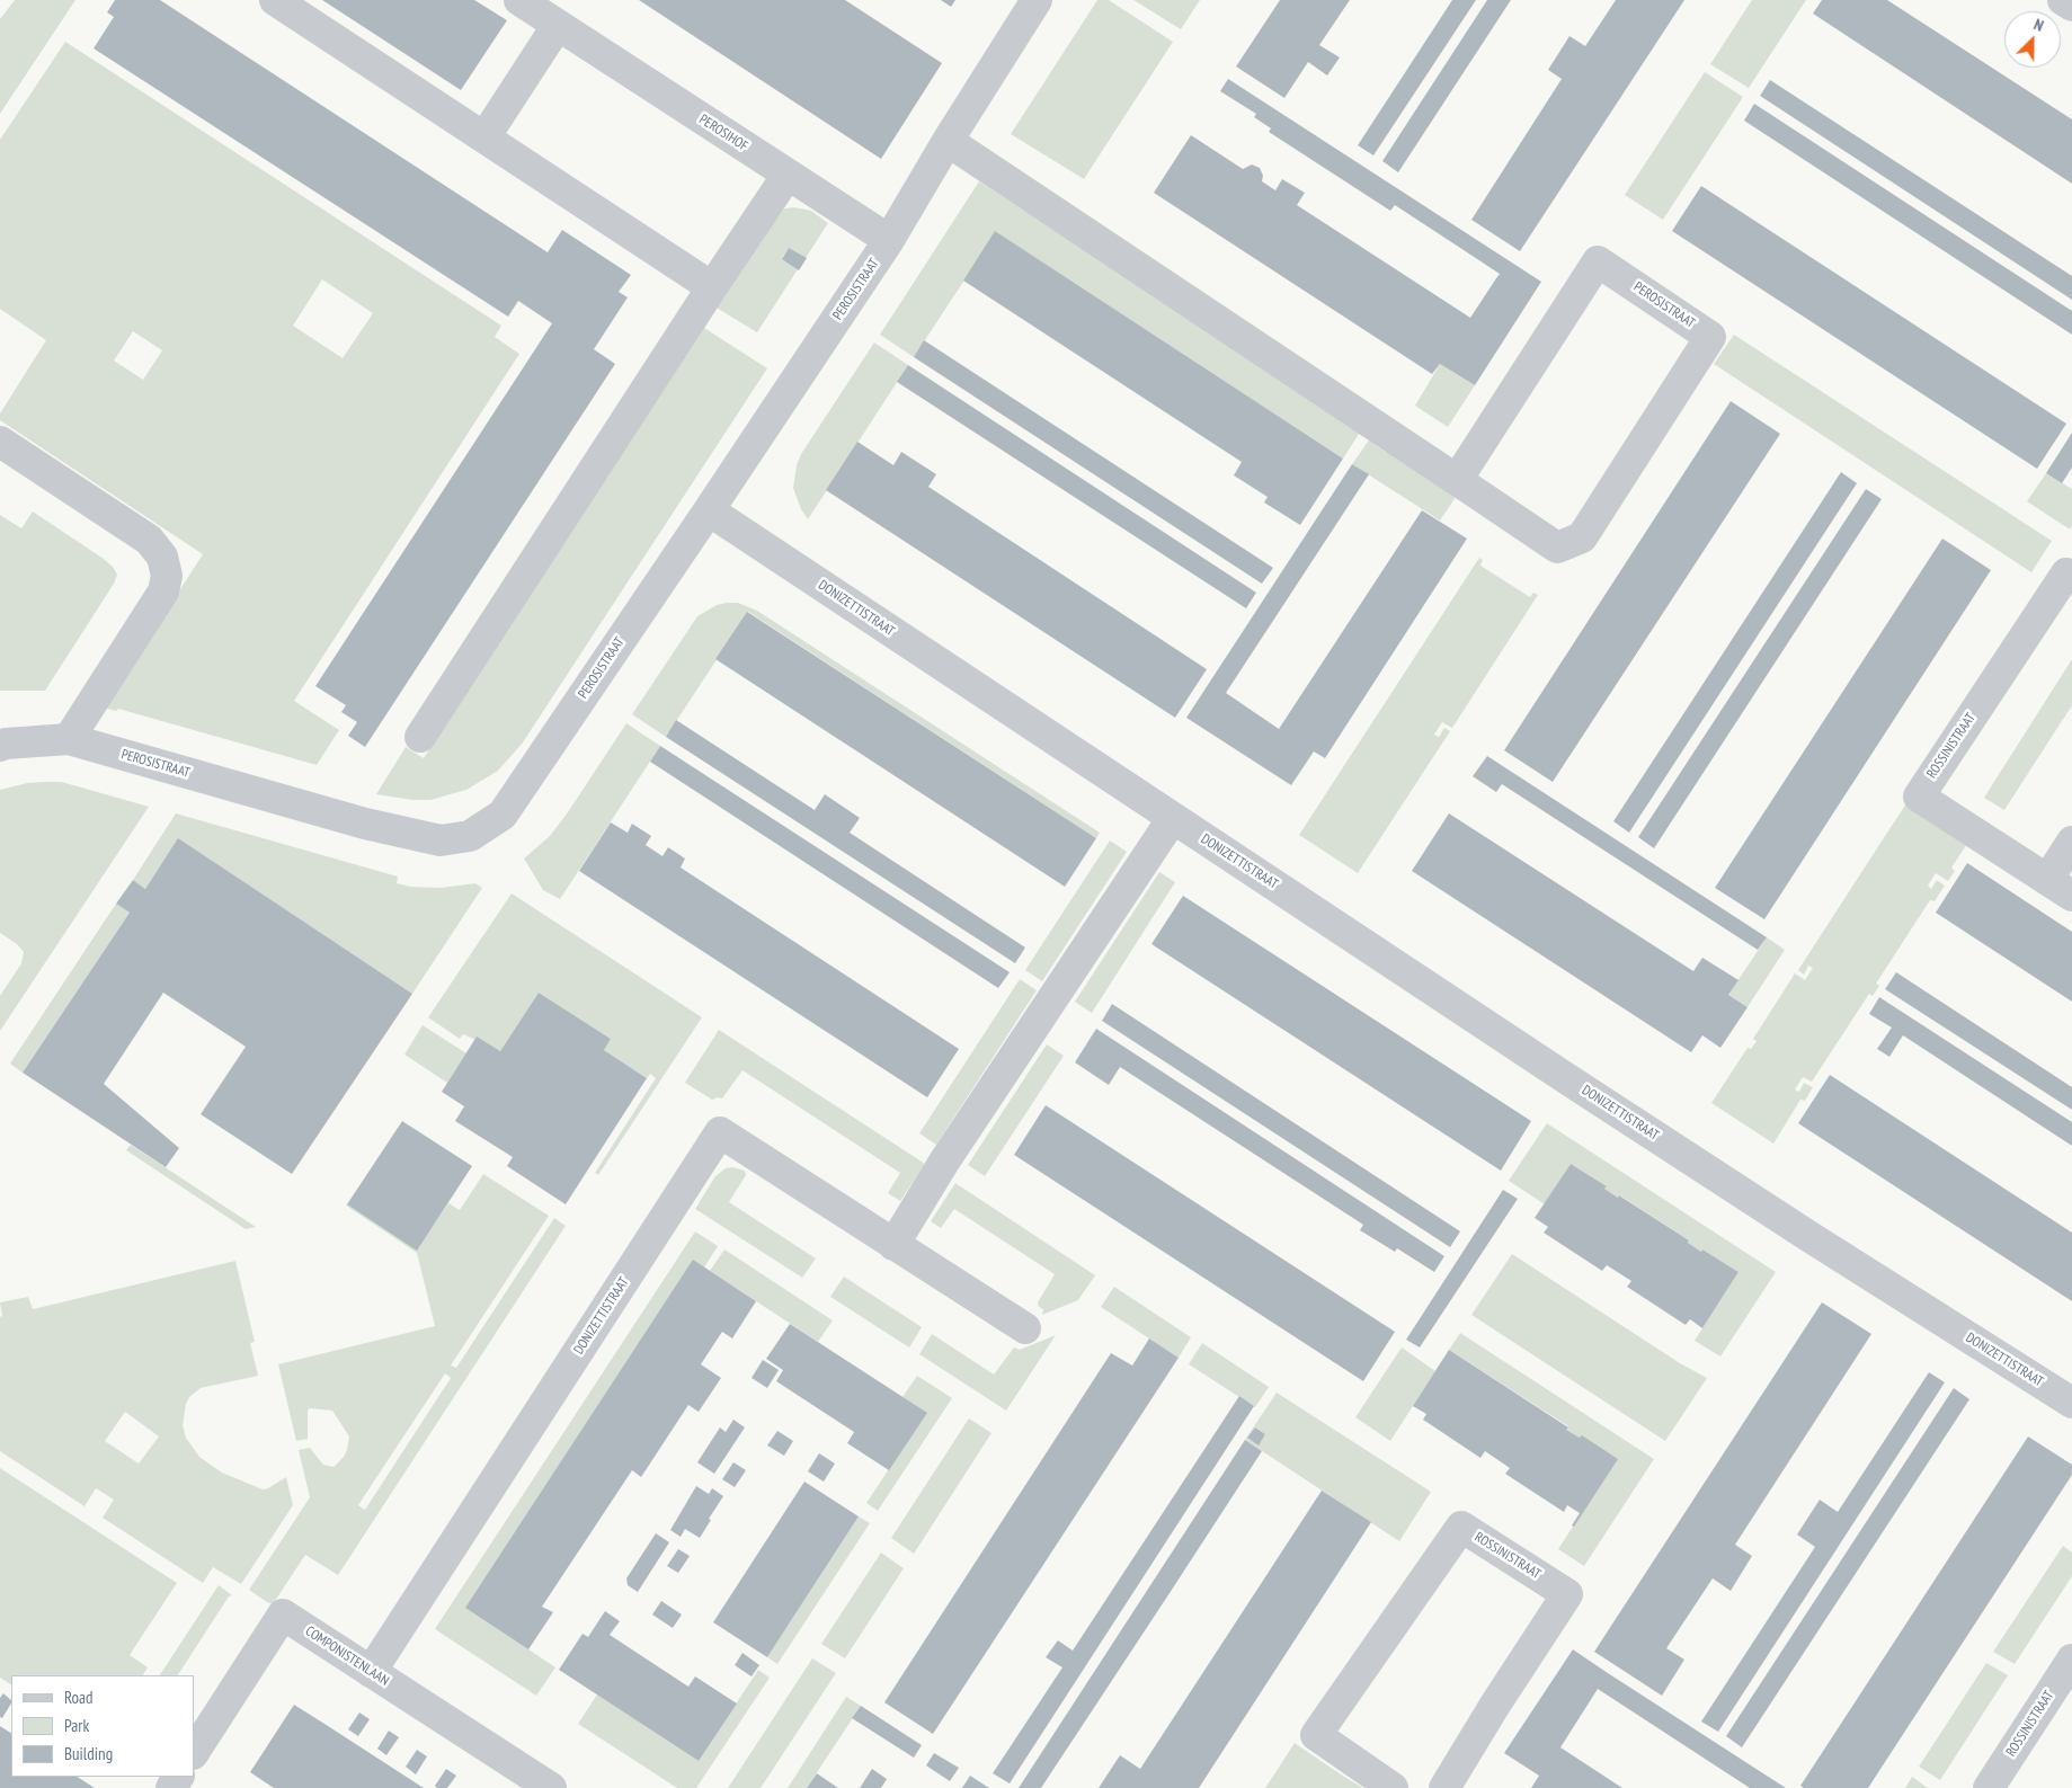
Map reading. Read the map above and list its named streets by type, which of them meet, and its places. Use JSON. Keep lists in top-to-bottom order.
{
  "streets": {
    "street": [
      "PEROSIHOF",
      "PEROSISTRAAT",
      "DONIZETTISTRAAT",
      "ROSSINISTRAAT",
      "COMPONISTENLAAN"
    ]
  },
  "crossings": [
    ["PEROSIHOF", "PEROSISTRAAT"],
    ["PEROSISTRAAT", "DONIZETTISTRAAT"],
    ["DONIZETTISTRAAT", "COMPONISTENLAAN"]
  ],
  "legend": ["Road", "Park", "Building"],
  "north": "top right"
}
